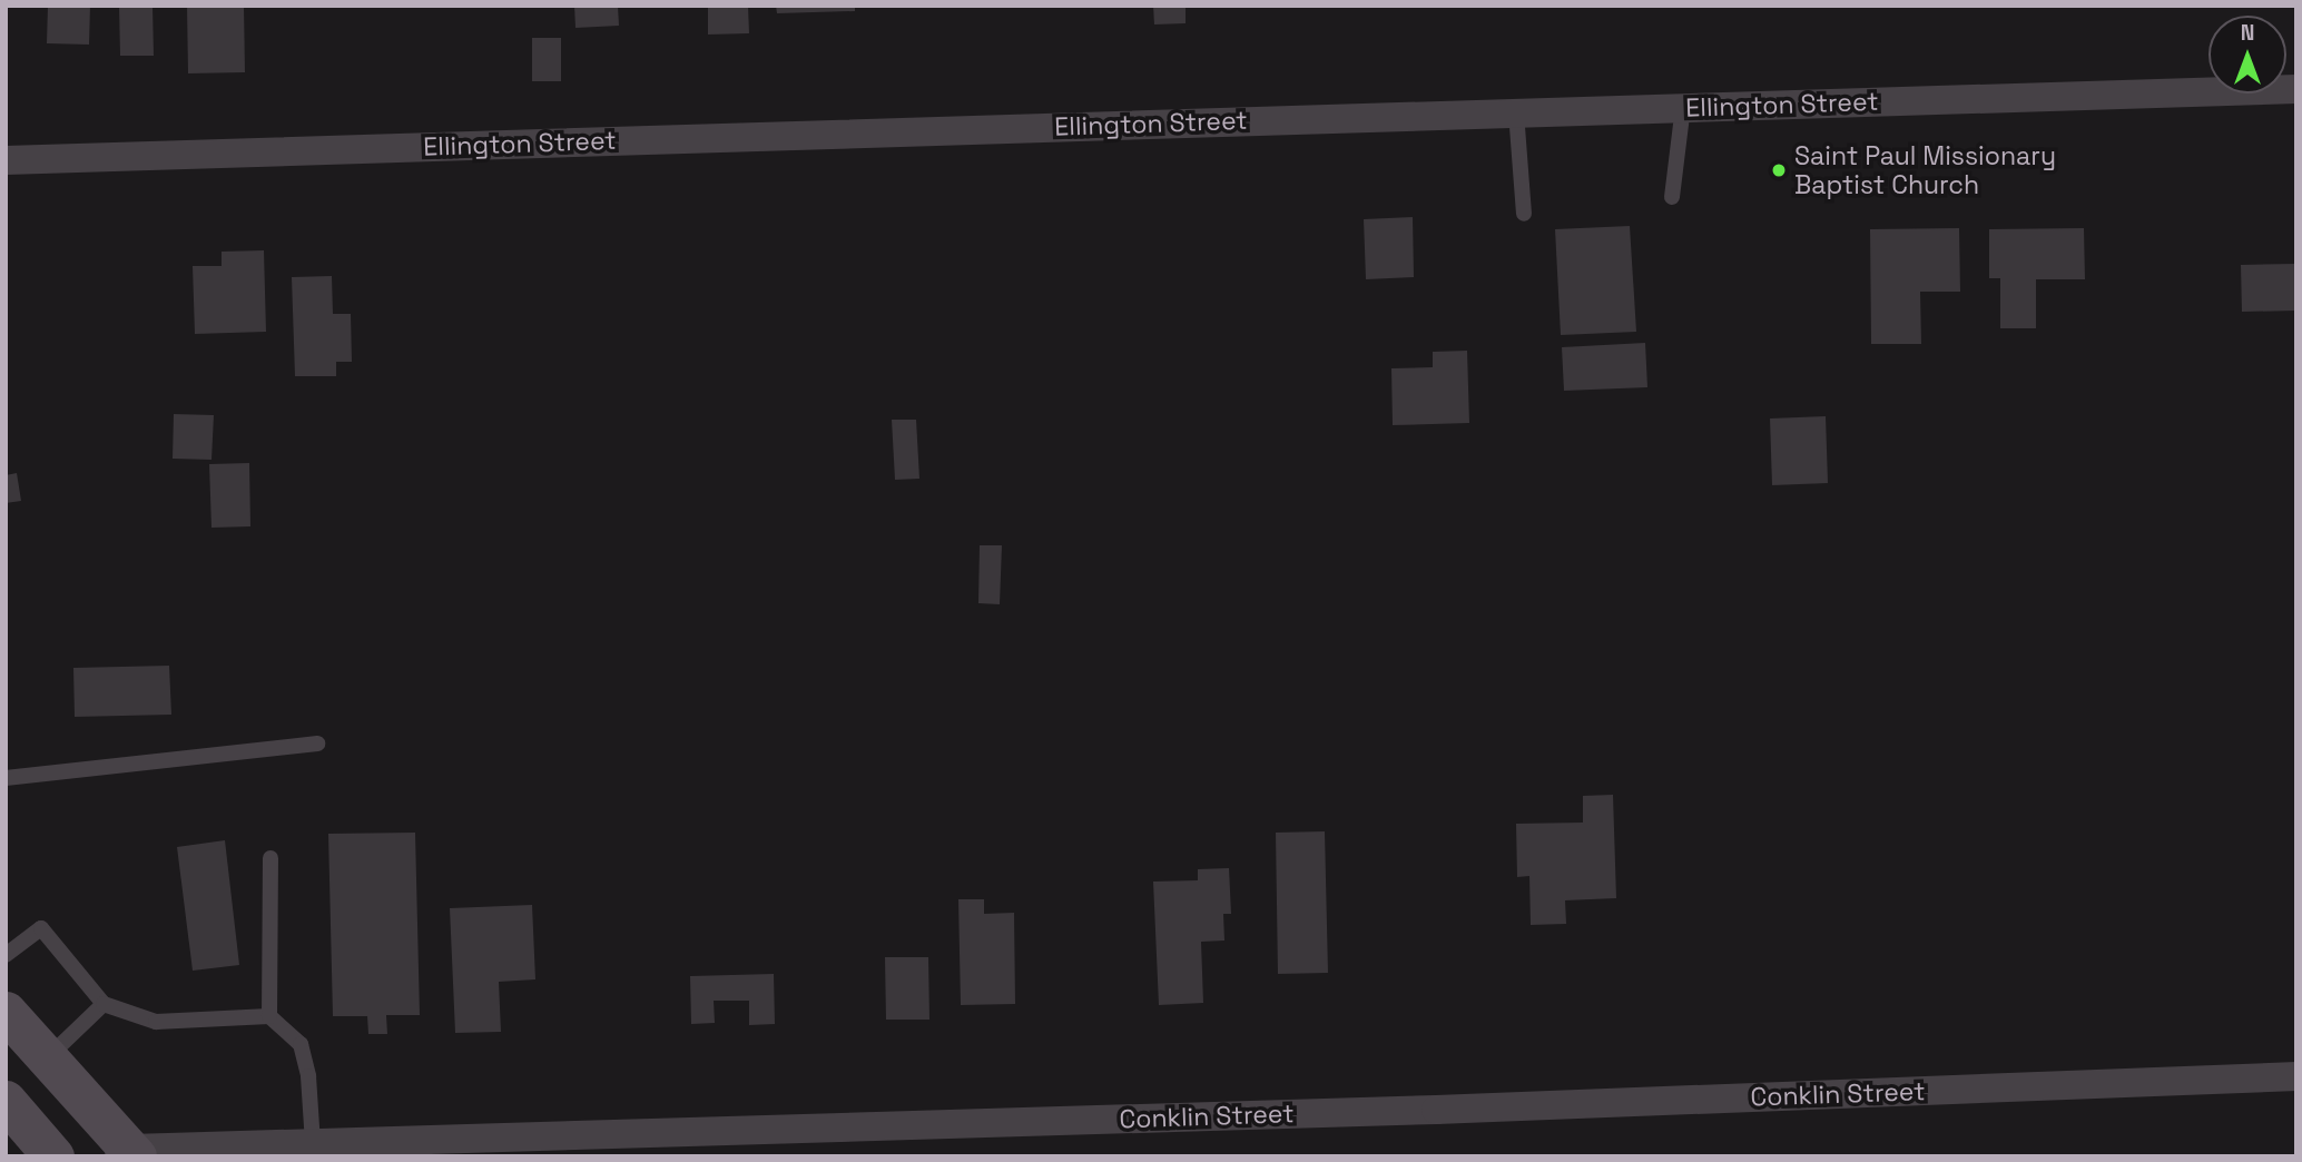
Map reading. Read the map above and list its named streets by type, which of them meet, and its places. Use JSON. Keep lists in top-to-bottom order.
{
  "streets": {
    "street": ["Ellington Street", "Conklin Street"]
  },
  "places": ["Saint Paul Missionary Baptist Church"],
  "north": "top"
}
